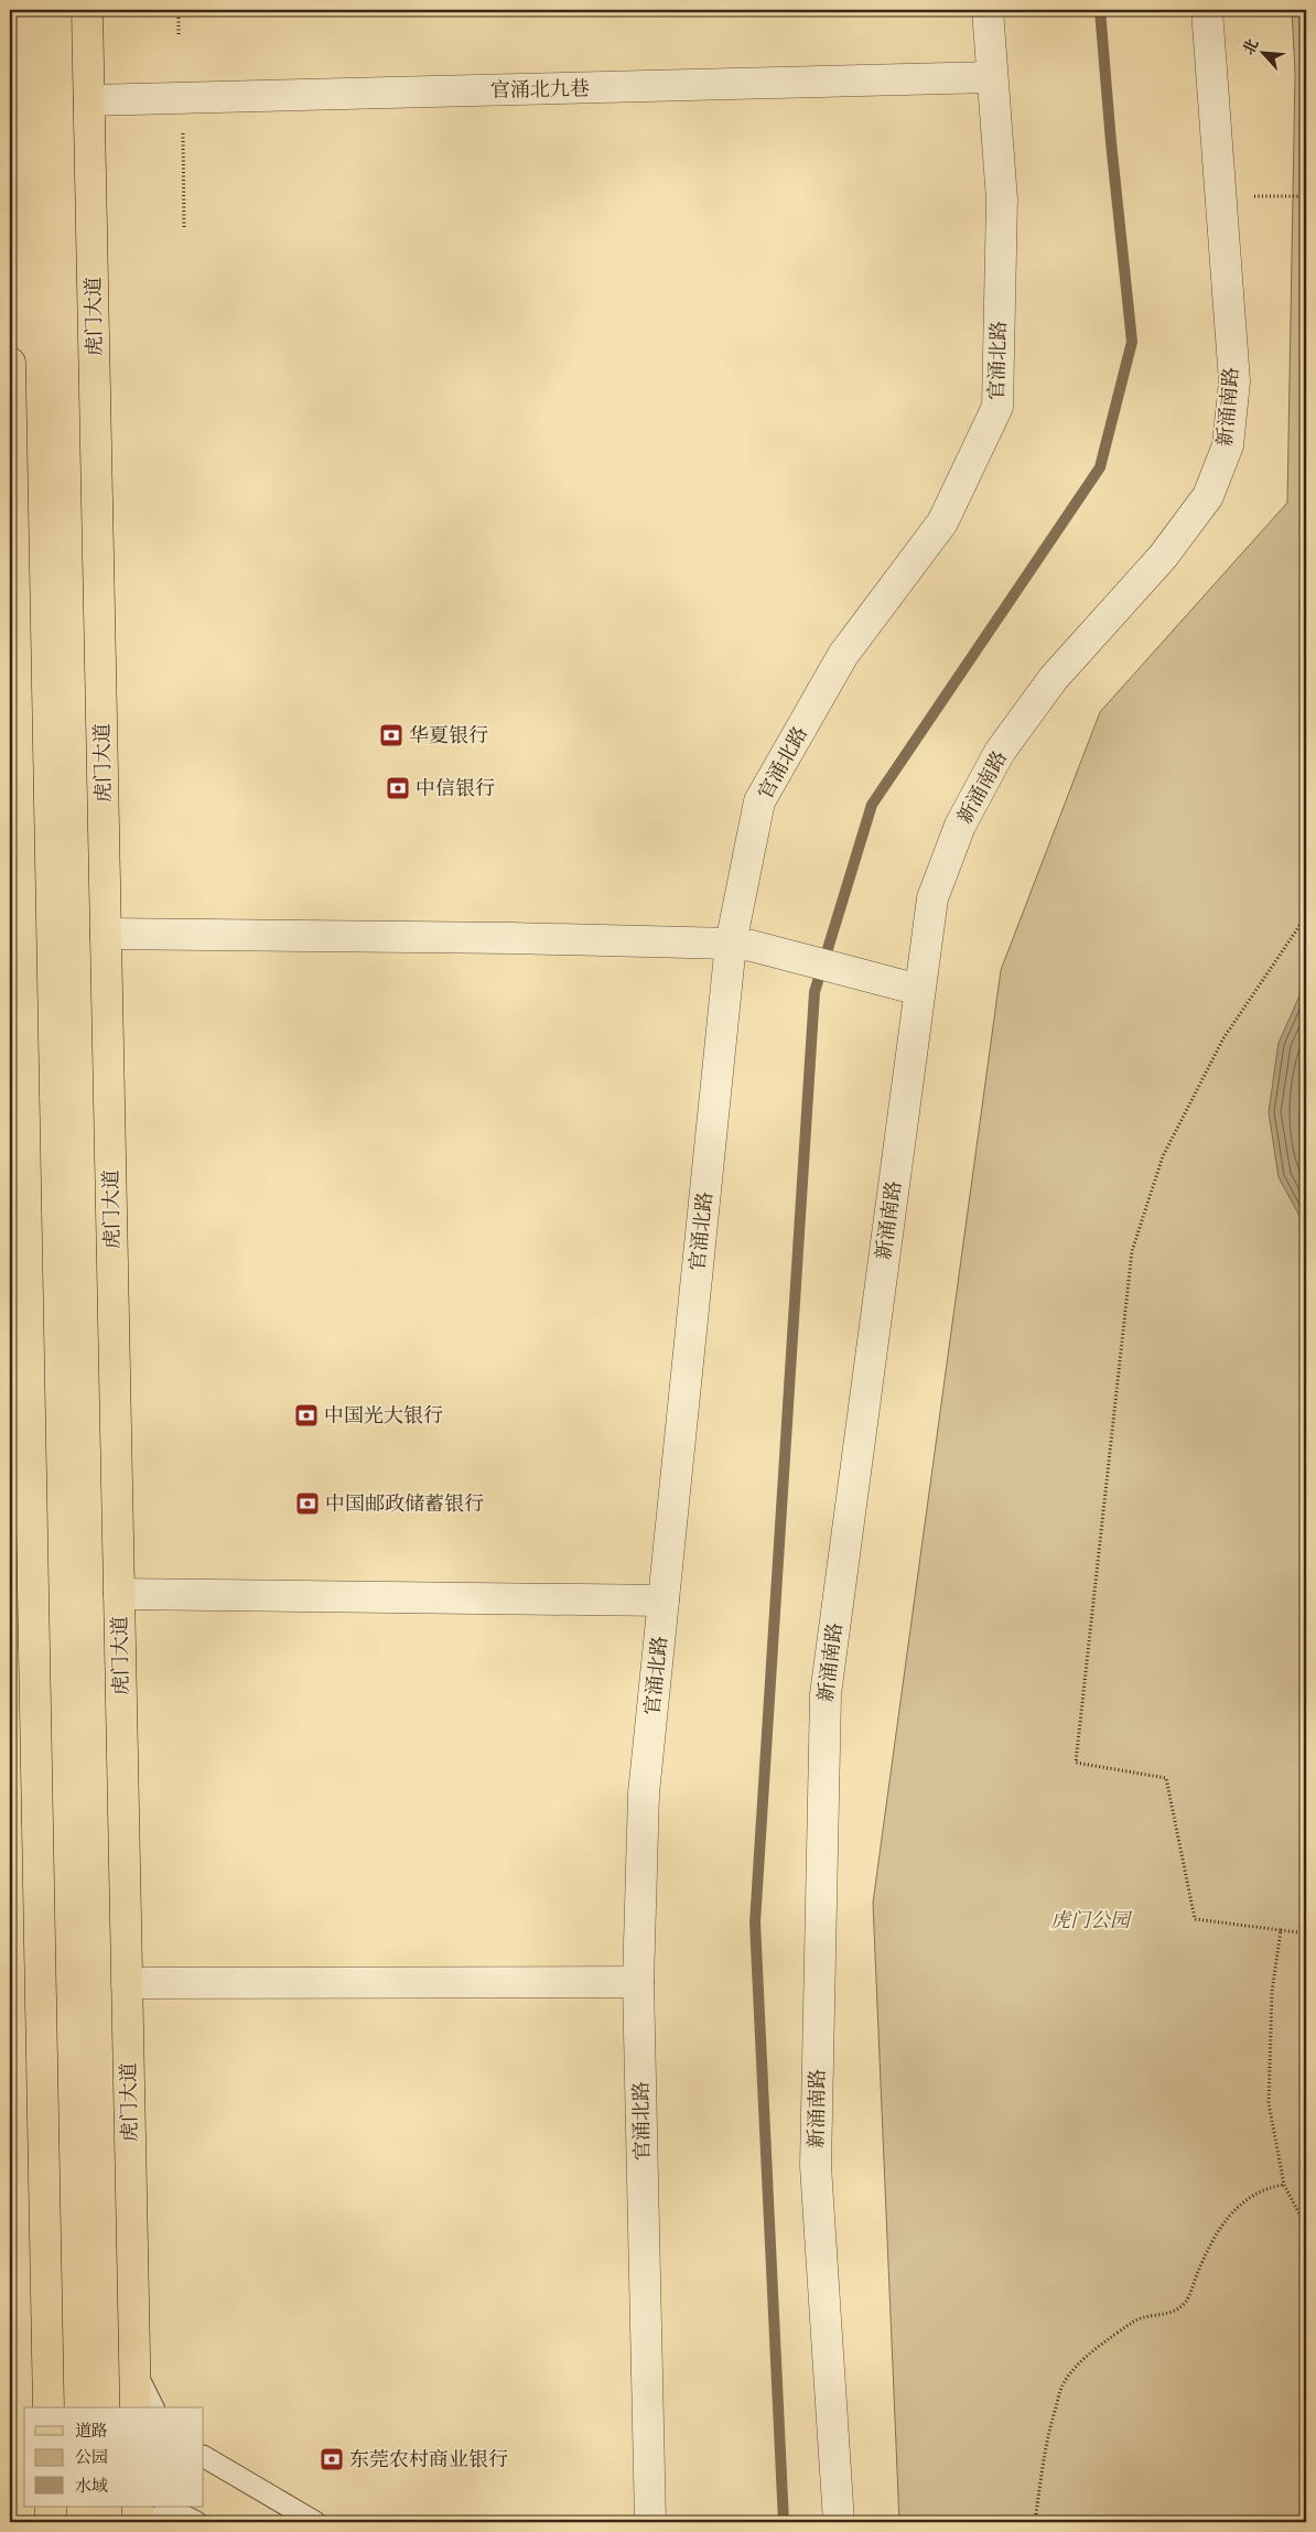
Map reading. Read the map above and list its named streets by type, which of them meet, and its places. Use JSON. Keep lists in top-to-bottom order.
{
  "streets": {
    "main road": ["虎门大道"],
    "street": ["官涌北九巷", "官涌北路", "新涌南路"]
  },
  "crossings": [
    ["官涌北九巷", "虎门大道"],
    ["官涌北九巷", "官涌北路"]
  ],
  "parks": ["虎门公园"],
  "places": {
    "bank": [
      "华夏银行",
      "中信银行",
      "中国光大银行",
      "中国邮政储蓄银行",
      "东莞农村商业银行"
    ]
  },
  "legend": ["道路", "公园", "水域"],
  "north": "top left"
}
